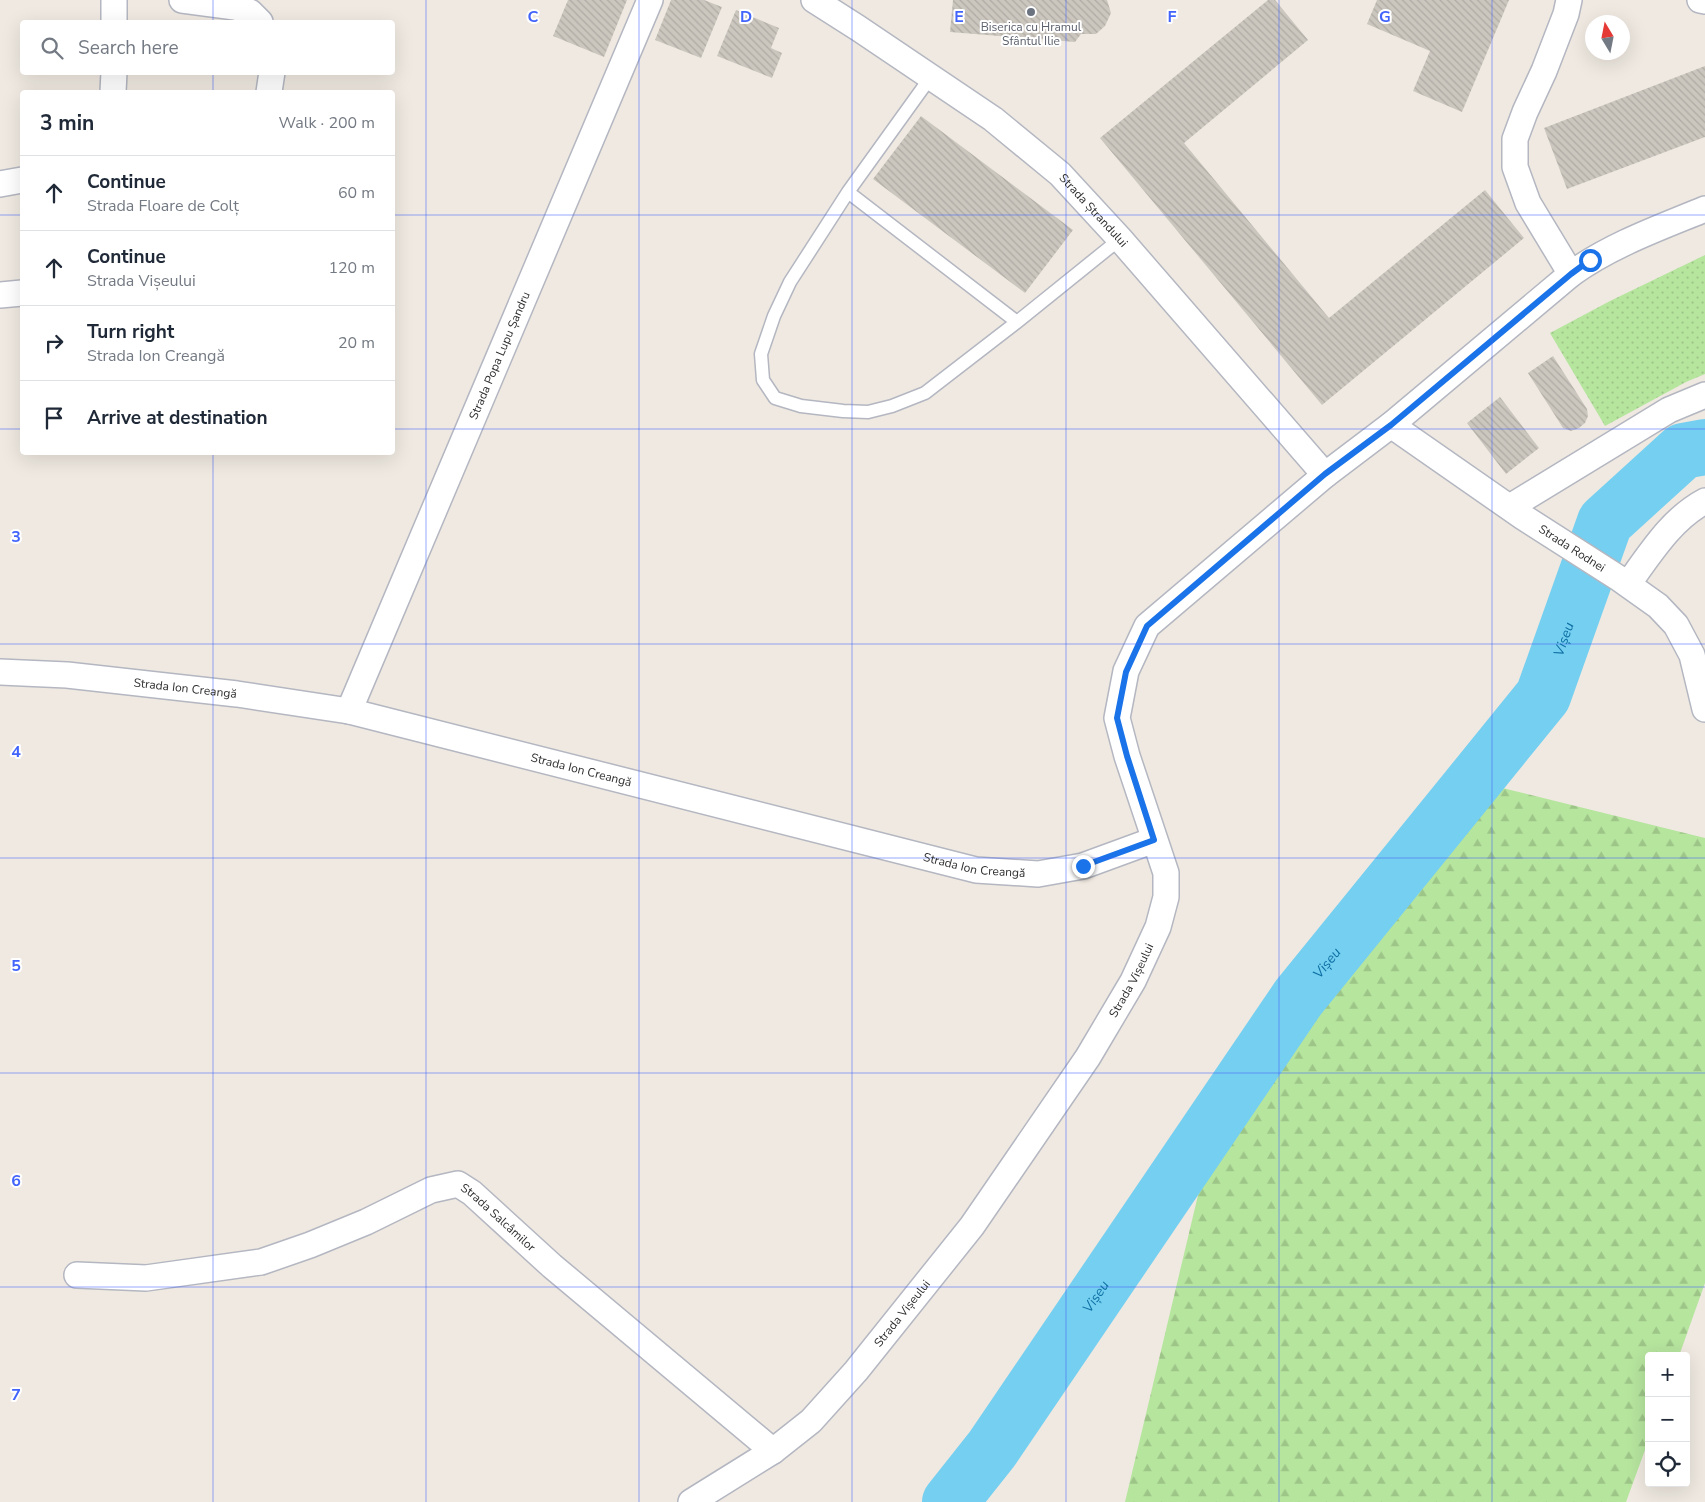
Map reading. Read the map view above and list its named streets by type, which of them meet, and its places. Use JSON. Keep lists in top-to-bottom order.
{
  "streets": {
    "street": [
      "Strada Ștrandului",
      "Strada Popa Lupu Șandru",
      "Strada Rodnei",
      "Strada Ion Creangă",
      "Strada Vișeului",
      "Strada Salcâmilor"
    ]
  },
  "crossings": [
    ["Strada Ștrandului", "Strada Vișeului"],
    ["Strada Popa Lupu Șandru", "Strada Ion Creangă"],
    ["Strada Rodnei", "Strada Vișeului"],
    ["Strada Ion Creangă", "Strada Vișeului"],
    ["Strada Vișeului", "Strada Salcâmilor"]
  ],
  "water": ["Vișeu"],
  "places": ["Biserica cu Hramul Sfântul Ilie"],
  "north": "top",
  "page": {
    "search": "Search here",
    "heading": ["3 min", "Walk · 200 m"],
    "list": [
      ["Continue", "Strada Floare de Colț", "60 m"],
      ["Continue", "Strada Vișeului", "120 m"],
      ["Turn right", "Strada Ion Creangă", "20 m"],
      "Arrive at destination"
    ],
    "map_buttons": ["+", "−"]
  },
  "grid": {
    "columns": [
      "C",
      "D",
      "E",
      "F",
      "G"
    ],
    "rows": [
      "3",
      "4",
      "5",
      "6",
      "7"
    ]
  }
}
